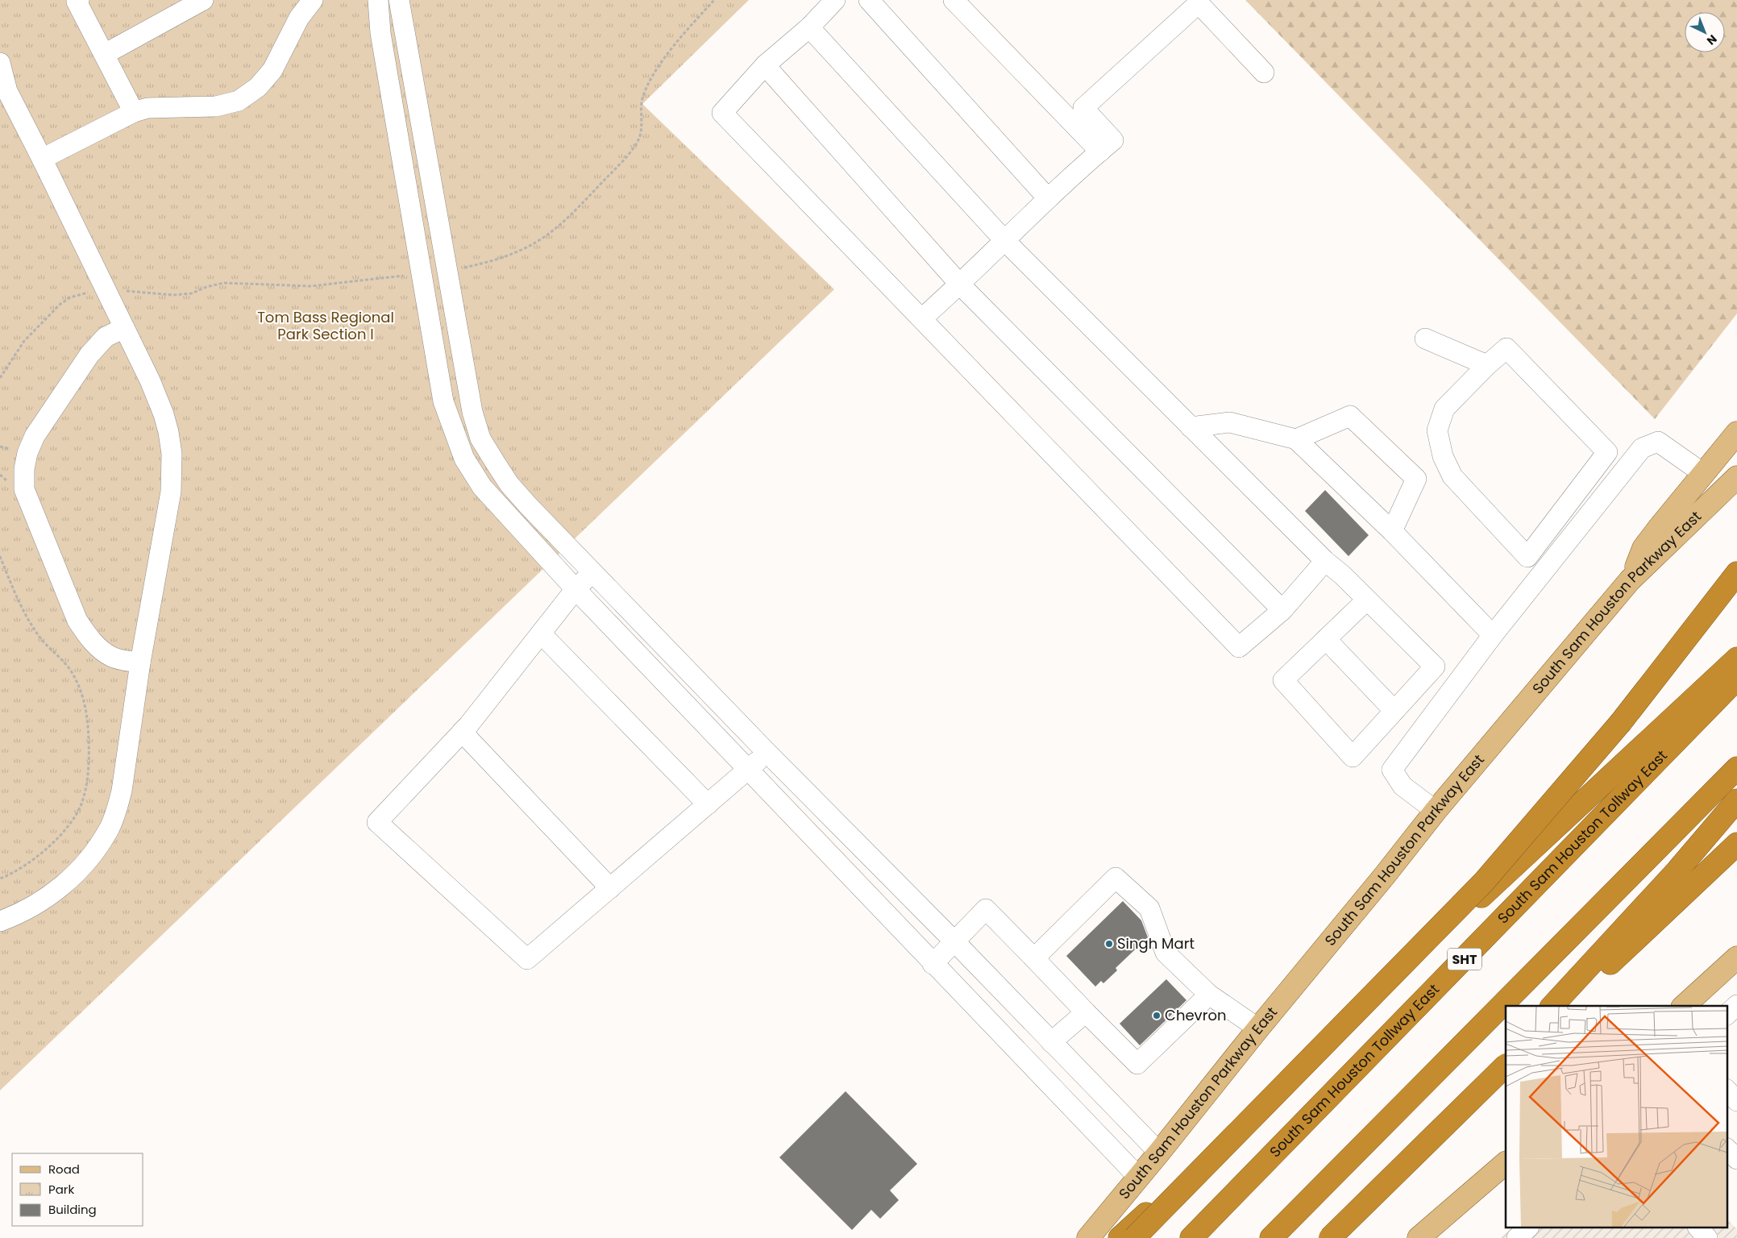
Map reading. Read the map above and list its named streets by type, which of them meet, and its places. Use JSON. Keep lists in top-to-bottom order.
{
  "streets": {
    "highway": ["South Sam Houston Tollway East", "SHT"],
    "main road": ["South Sam Houston Parkway East"]
  },
  "parks": ["Tom Bass Regional Park Section I"],
  "places": ["Singh Mart", "Chevron"],
  "legend": ["Road", "Park", "Building"],
  "north": "bottom right"
}
